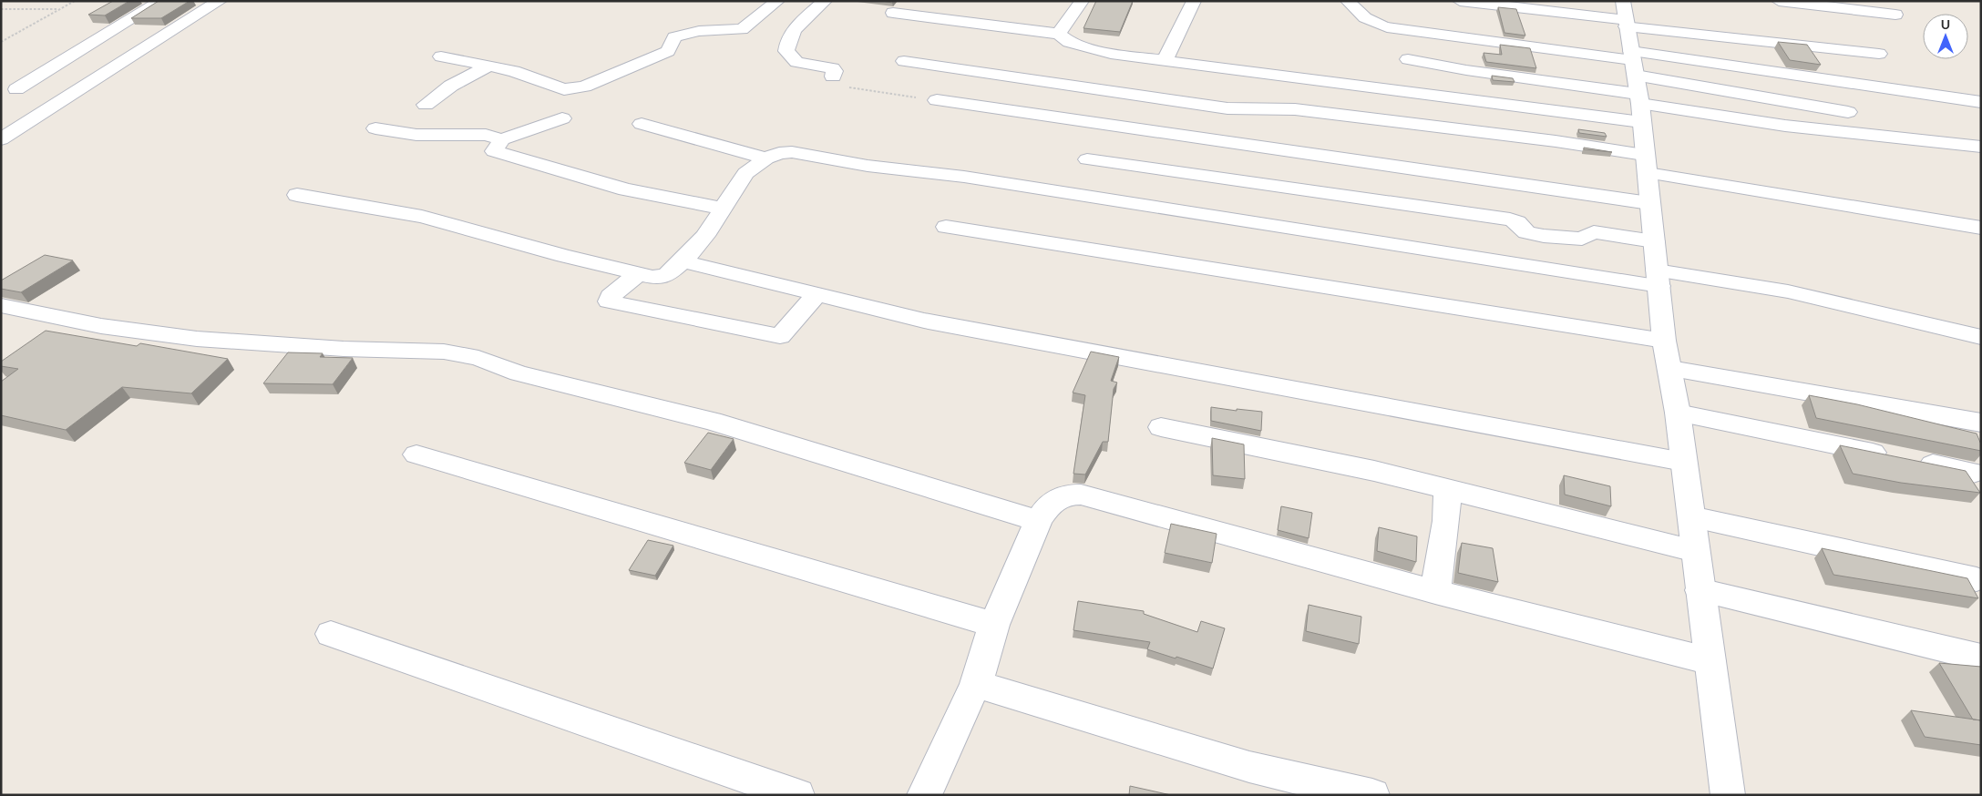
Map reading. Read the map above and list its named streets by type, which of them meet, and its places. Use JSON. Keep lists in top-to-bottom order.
{
  "north": "top"
}
